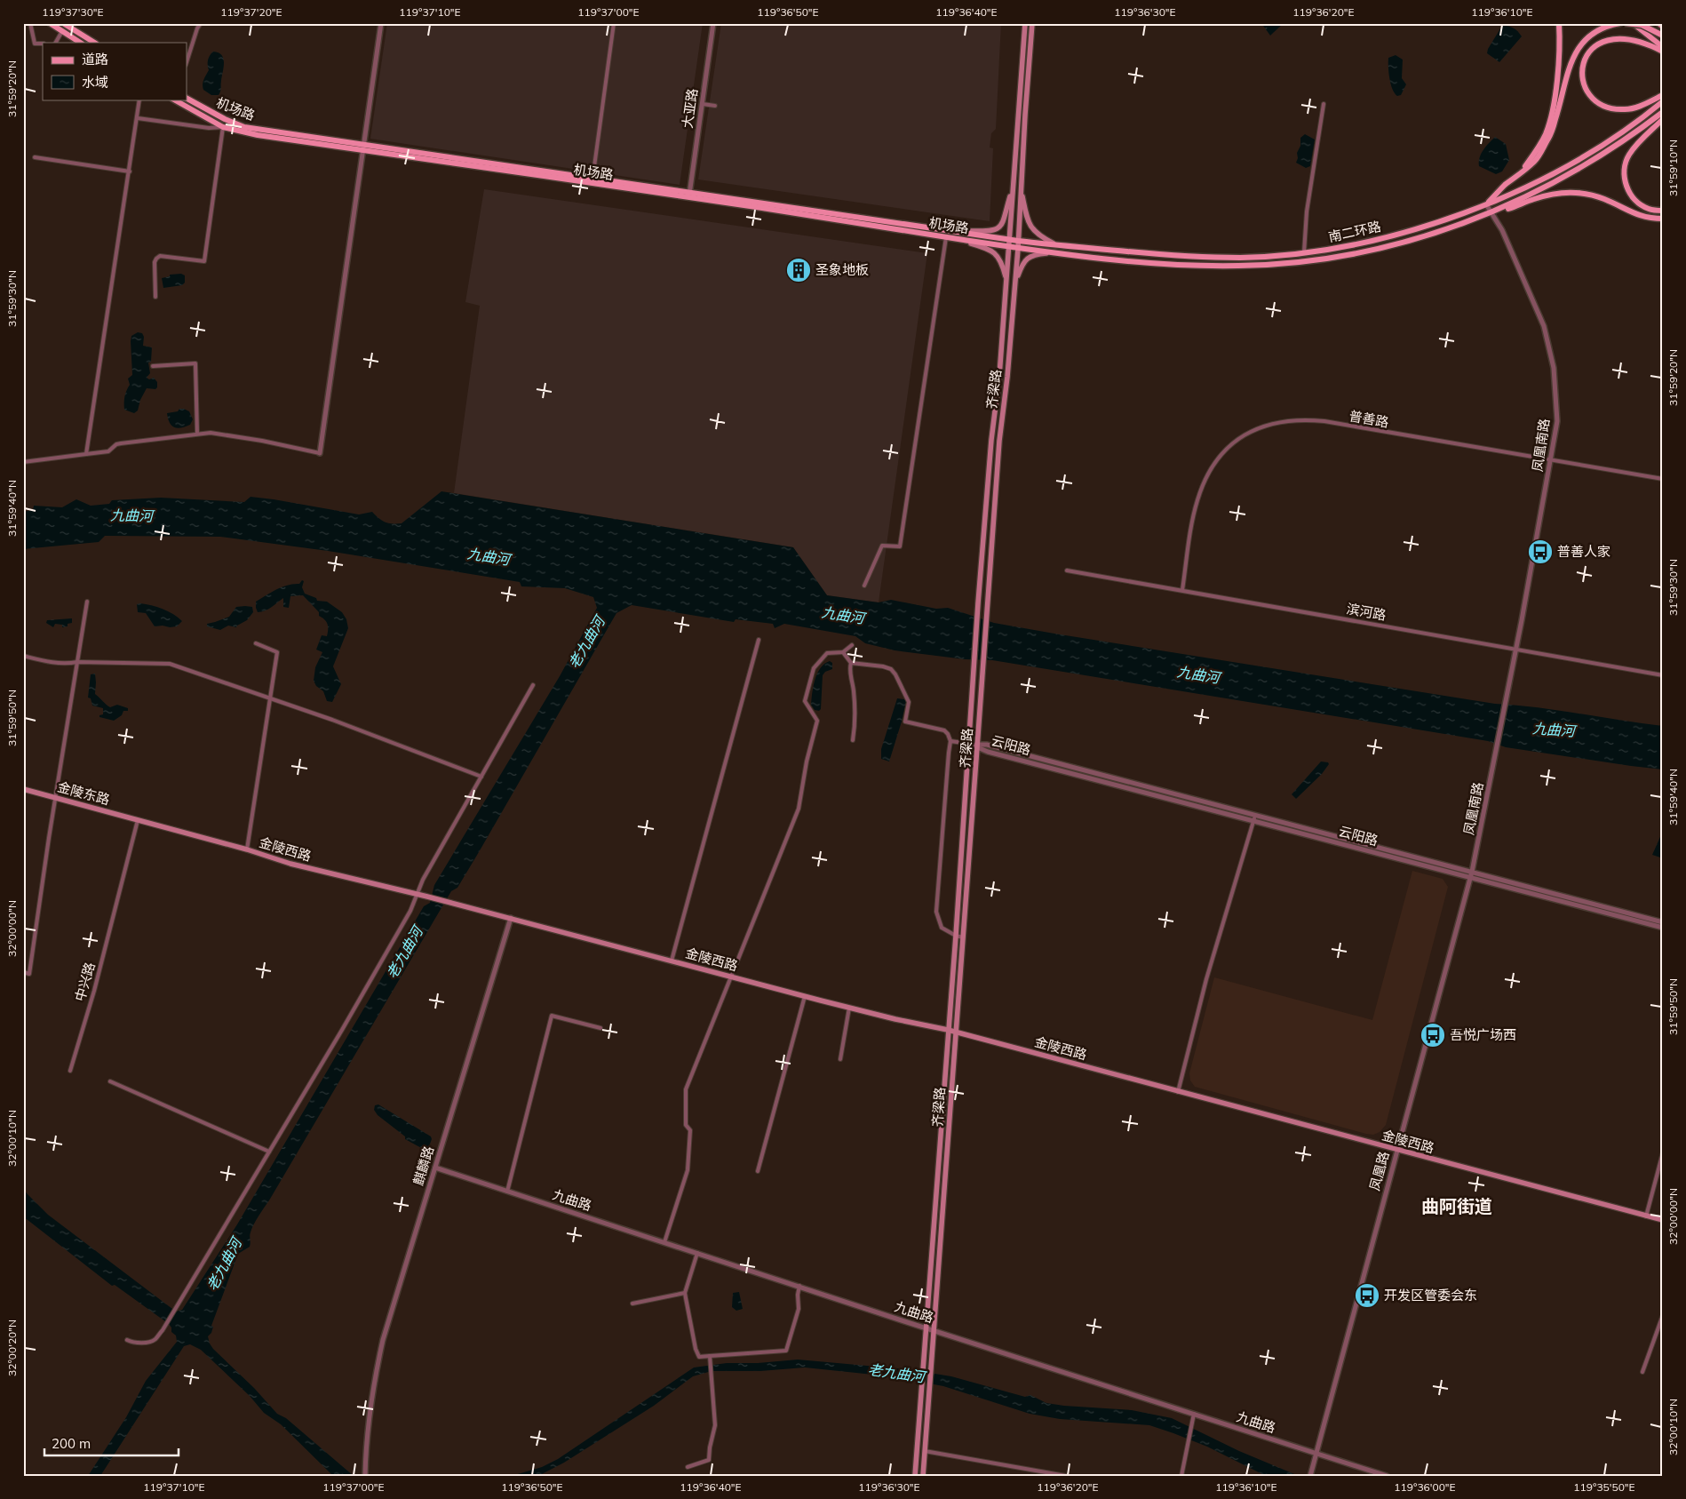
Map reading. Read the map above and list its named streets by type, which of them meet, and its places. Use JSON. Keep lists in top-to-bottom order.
{
  "streets": {
    "main road": [
      "机场路",
      "南二环路",
      "齐梁路",
      "金陵东路",
      "金陵西路"
    ],
    "street": [
      "大亚路",
      "普善路",
      "凤凰南路",
      "滨河路",
      "云阳路",
      "中兴路",
      "麒麟路",
      "凤凰路",
      "九曲路"
    ]
  },
  "crossings": [
    ["大亚路", "机场路"],
    ["机场路", "南二环路"],
    ["机场路", "齐梁路"],
    ["南二环路", "齐梁路"],
    ["南二环路", "凤凰南路"],
    ["齐梁路", "云阳路"],
    ["齐梁路", "金陵西路"],
    ["齐梁路", "九曲路"],
    ["普善路", "凤凰南路"],
    ["普善路", "滨河路"],
    ["凤凰南路", "滨河路"],
    ["凤凰南路", "云阳路"],
    ["凤凰南路", "凤凰路"],
    ["云阳路", "凤凰路"],
    ["金陵东路", "金陵西路"],
    ["金陵东路", "中兴路"],
    ["金陵西路", "中兴路"],
    ["金陵西路", "麒麟路"],
    ["金陵西路", "凤凰路"],
    ["麒麟路", "九曲路"],
    ["凤凰路", "九曲路"]
  ],
  "districts": ["曲阿街道"],
  "water": ["九曲河", "老九曲河"],
  "places": {
    "building": ["圣象地板"],
    "bus stop": ["普善人家", "吾悦广场西", "开发区管委会东"]
  },
  "legend": ["道路", "水域"],
  "scale_bar": "200 m",
  "coordinates": [
    "119°37'30\"E",
    "119°37'20\"E",
    "119°37'10\"E",
    "119°37'00\"E",
    "119°36'50\"E",
    "119°36'40\"E",
    "119°36'30\"E",
    "119°36'20\"E",
    "119°36'10\"E",
    "31°59'20\"N",
    "31°59'10\"N",
    "31°59'30\"N",
    "31°59'40\"N",
    "31°59'50\"N",
    "32°00'00\"N",
    "32°00'10\"N",
    "32°00'20\"N",
    "119°36'00\"E",
    "119°35'50\"E"
  ]
}
